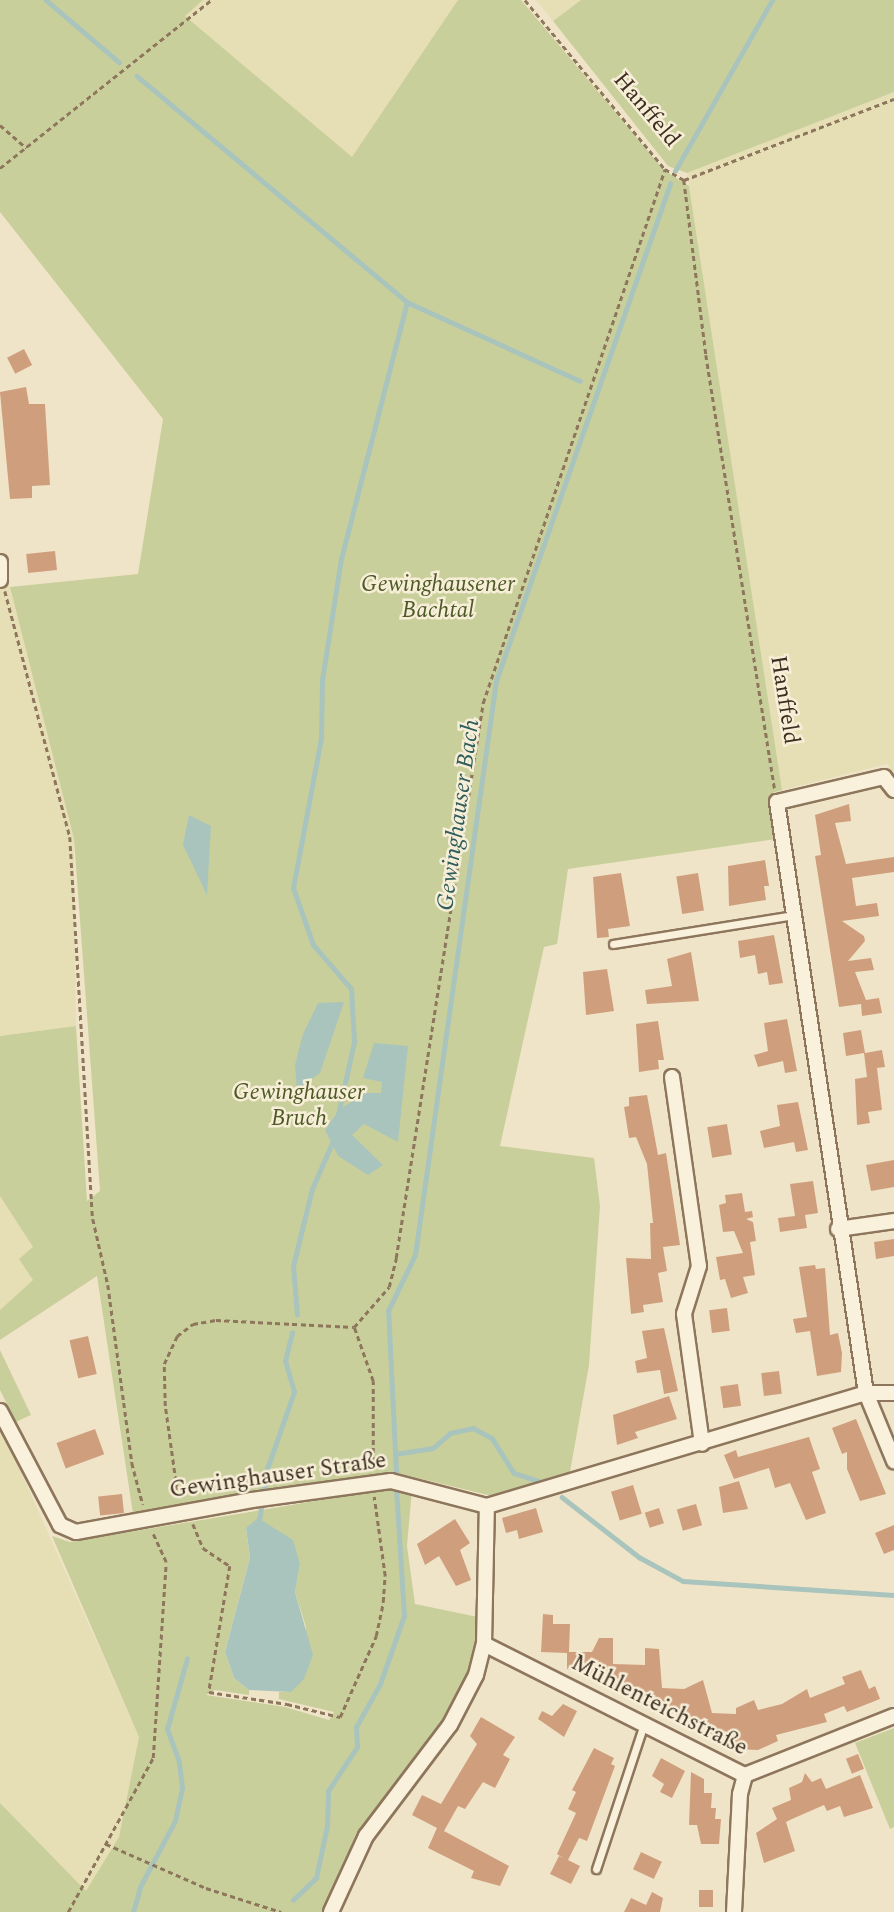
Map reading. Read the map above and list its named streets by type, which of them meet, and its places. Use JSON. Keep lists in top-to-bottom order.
{
  "streets": {
    "street": ["Gewinghauser Straße", "Mühlenteichstraße"],
    "path": ["Hanffeld"]
  },
  "water": ["Gewinghauser Bach"],
  "parks": ["Gewinghausener Bachtal", "Gewinghauser Bruch"]
}
